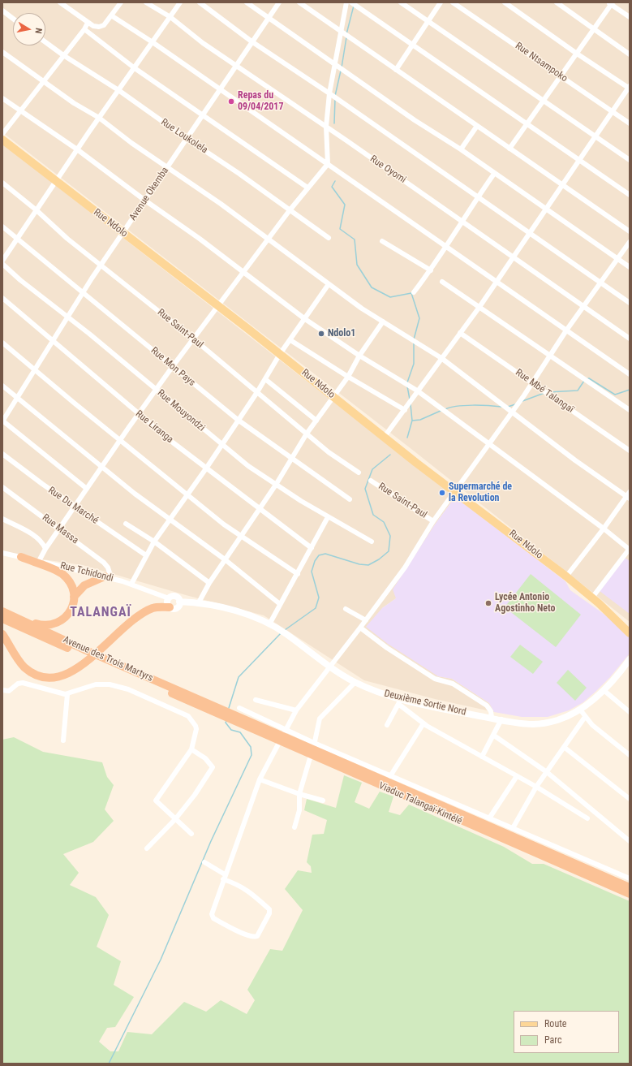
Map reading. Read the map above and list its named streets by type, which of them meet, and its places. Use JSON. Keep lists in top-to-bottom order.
{
  "streets": {
    "highway": ["Avenue des Trois Martyrs", "Viaduc Talangaï-Kintélé"],
    "main road": ["Rue Ndolo"],
    "street": [
      "Rue Ntsampoko",
      "Rue Loukolela",
      "Rue Oyomi",
      "Avenue Okemba",
      "Rue Saint-Paul",
      "Rue Mon Pays",
      "Rue Mbé Talangaï",
      "Rue Mouyondzi",
      "Rue Liranga",
      "Rue Du Marché",
      "Rue Massa",
      "Rue Tchidondi",
      "Deuxième Sortie Nord"
    ]
  },
  "crossings": [
    ["Rue Loukolela", "Avenue Okemba"],
    ["Rue Oyomi", "Avenue Okemba"],
    ["Avenue Okemba", "Rue Ndolo"],
    ["Avenue Okemba", "Rue Saint-Paul"],
    ["Avenue Okemba", "Rue Mon Pays"],
    ["Avenue Okemba", "Rue Mouyondzi"],
    ["Avenue Okemba", "Rue Liranga"],
    ["Rue Massa", "Rue Tchidondi"],
    ["Rue Tchidondi", "Deuxième Sortie Nord"],
    ["Avenue des Trois Martyrs", "Viaduc Talangaï-Kintélé"]
  ],
  "districts": ["TALANGAÏ"],
  "places": [
    "Repas du 09/04/2017",
    "Ndolo1",
    "Supermarché de la Revolution",
    "Lycée Antonio Agostinho Neto"
  ],
  "legend": ["Route", "Parc"],
  "north": "right"
}
